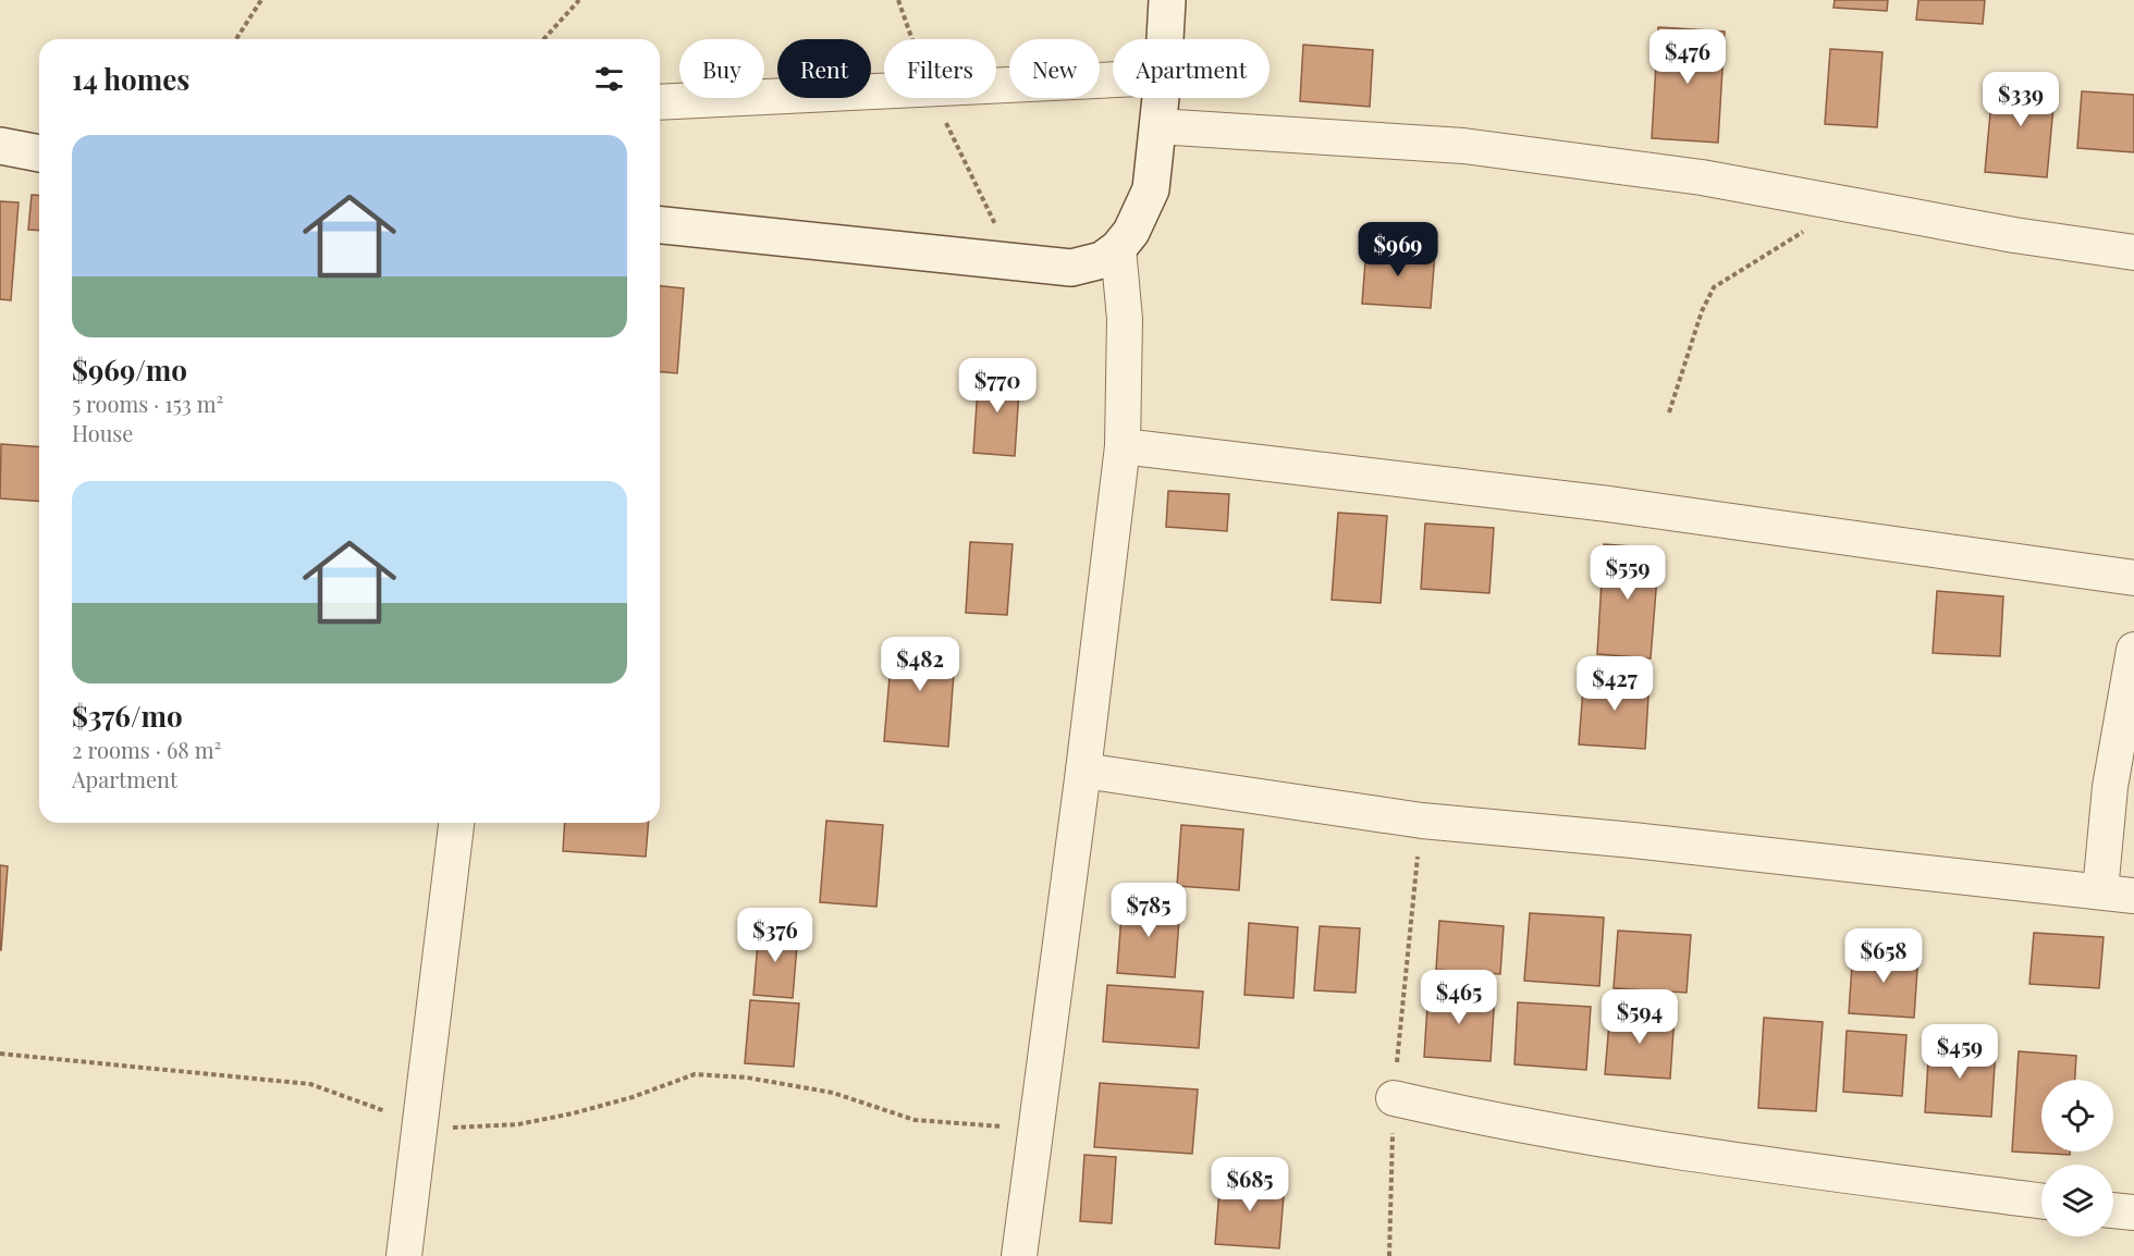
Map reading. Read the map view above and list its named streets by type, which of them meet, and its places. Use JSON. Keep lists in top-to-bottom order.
{
  "page": {
    "price": [
      "$476",
      "$339",
      "$969",
      "$770",
      "$559",
      "$482",
      "$427",
      "$785",
      "$376",
      "$658",
      "$465",
      "$594",
      "$459",
      "$685"
    ],
    "chip": [
      "Buy",
      "Rent",
      "Filters",
      "New",
      "Apartment"
    ],
    "heading": "14 homes",
    "list": [
      {
        "name": "$969/mo",
        "note": "5 rooms · 153 m² · House"
      },
      {
        "name": "$376/mo",
        "note": "2 rooms · 68 m² · Apartment"
      }
    ]
  }
}
